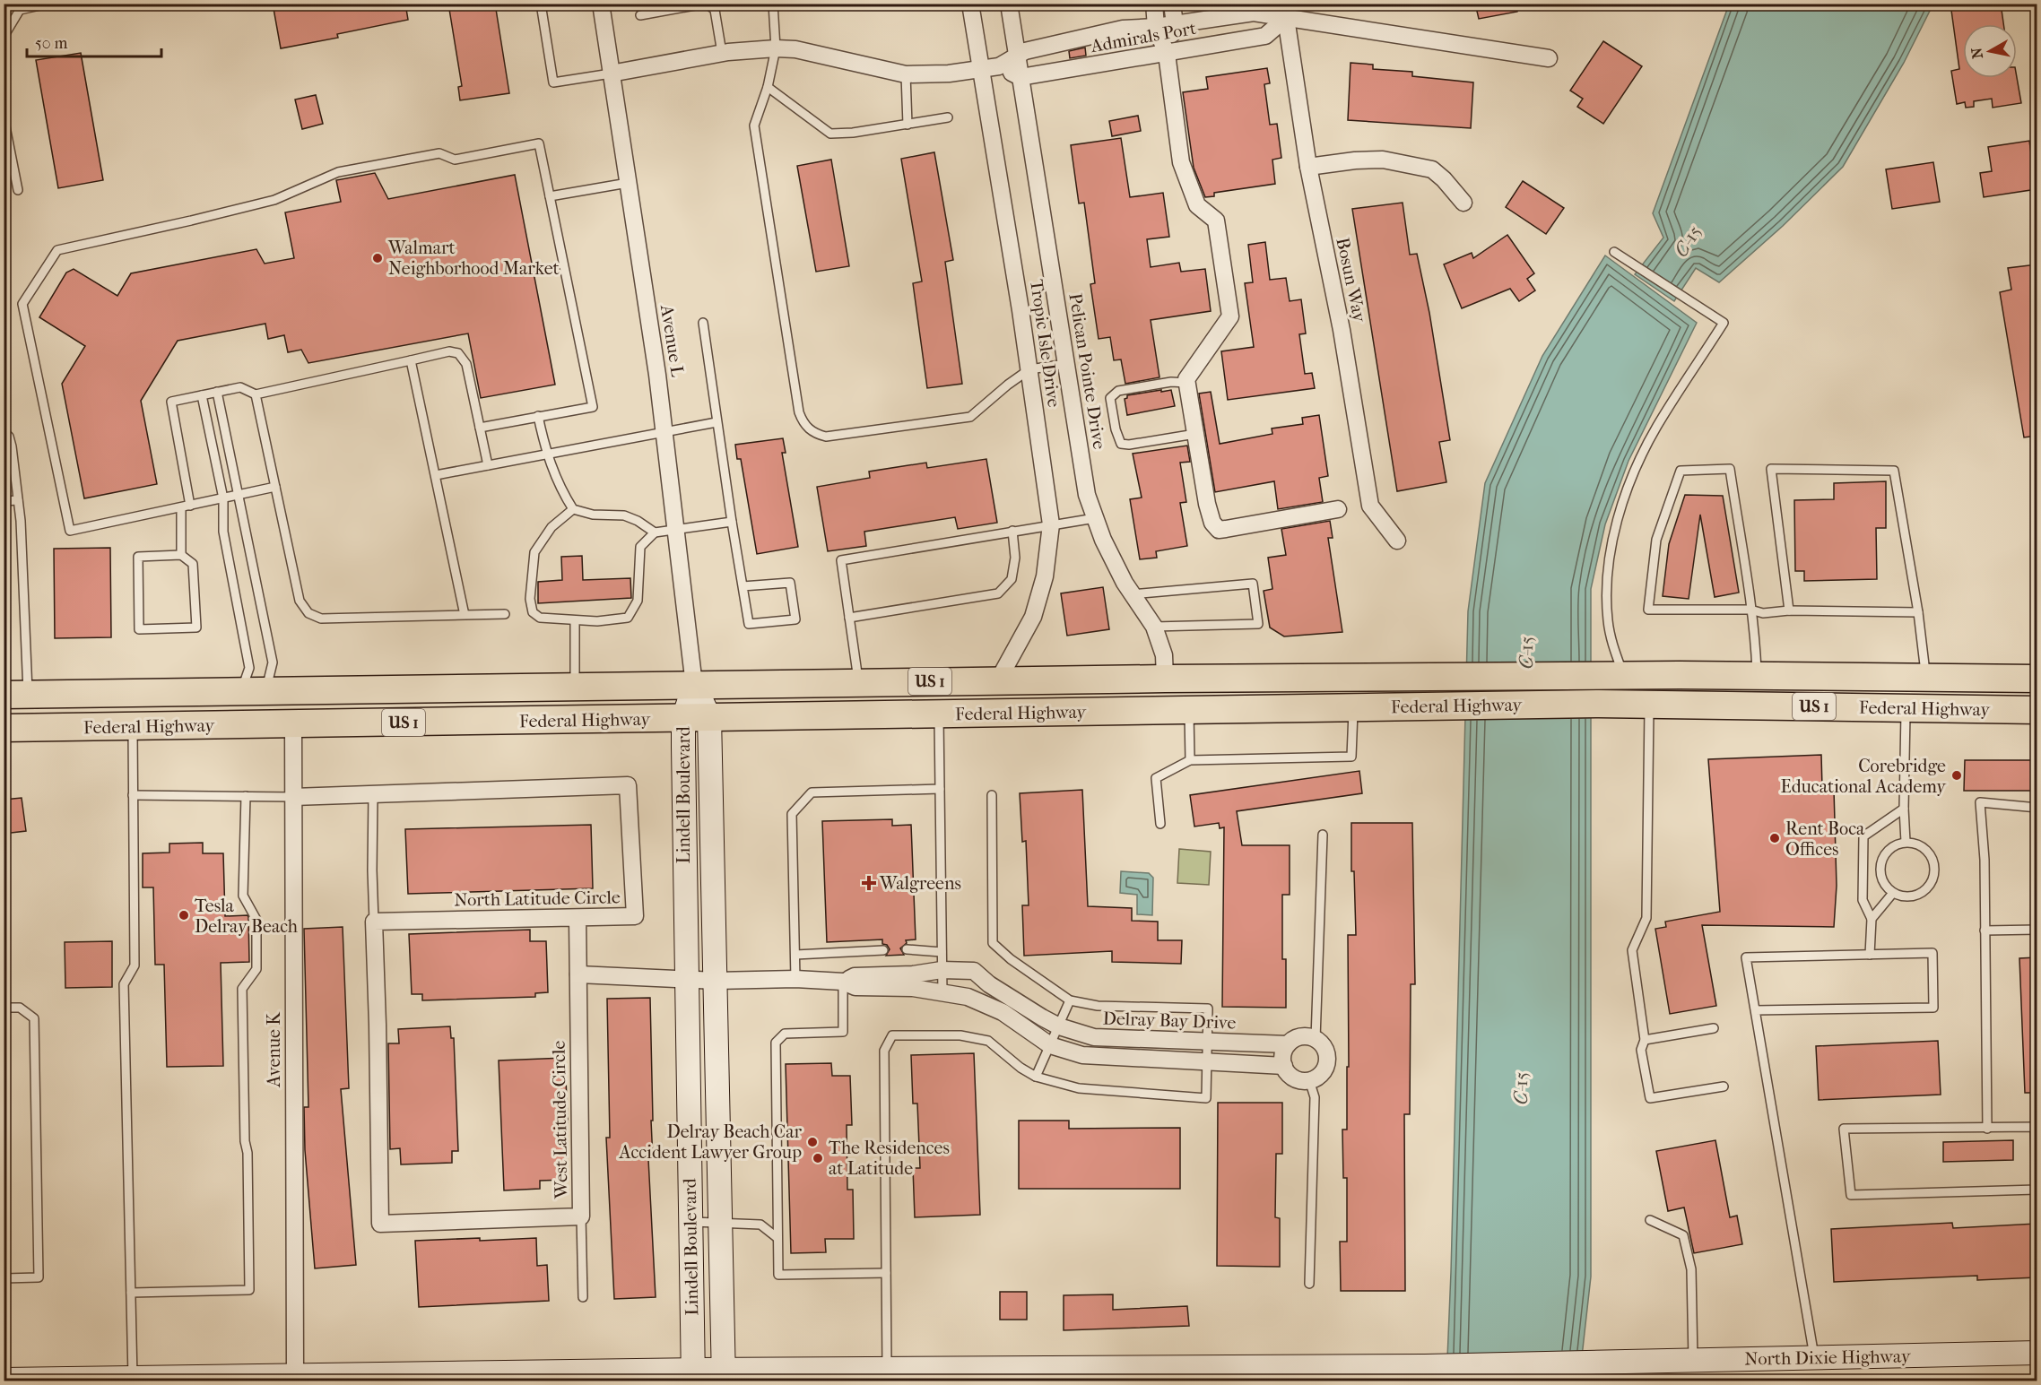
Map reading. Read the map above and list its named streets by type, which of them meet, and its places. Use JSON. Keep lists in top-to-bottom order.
{
  "streets": {
    "main road": ["US 1", "Federal Highway"],
    "street": [
      "Admirals Port",
      "Bosun Way",
      "Avenue L",
      "Tropic Isle Drive",
      "Pelican Pointe Drive",
      "Lindell Boulevard",
      "North Latitude Circle",
      "Delray Bay Drive",
      "Avenue K",
      "West Latitude Circle",
      "North Dixie Highway"
    ]
  },
  "crossings": [
    ["Admirals Port", "Bosun Way"],
    ["Admirals Port", "Pelican Pointe Drive"],
    ["Avenue L", "Federal Highway"],
    ["Avenue L", "Lindell Boulevard"],
    ["Tropic Isle Drive", "Federal Highway"],
    ["Pelican Pointe Drive", "Federal Highway"],
    ["Federal Highway", "Lindell Boulevard"],
    ["Federal Highway", "Avenue K"],
    ["Lindell Boulevard", "Delray Bay Drive"],
    ["Lindell Boulevard", "North Dixie Highway"],
    ["North Latitude Circle", "Avenue K"],
    ["North Latitude Circle", "West Latitude Circle"],
    ["Delray Bay Drive", "West Latitude Circle"],
    ["Avenue K", "North Dixie Highway"]
  ],
  "water": ["C-15"],
  "places": {
    "other": [
      "Walmart Neighborhood Market",
      "Corebridge Educational Academy",
      "Rent Boca Offices",
      "Tesla Delray Beach",
      "Delray Beach Car Accident Lawyer Group",
      "The Residences at Latitude"
    ],
    "health": ["Walgreens"]
  },
  "scale_bar": "50 m",
  "north": "left"
}
